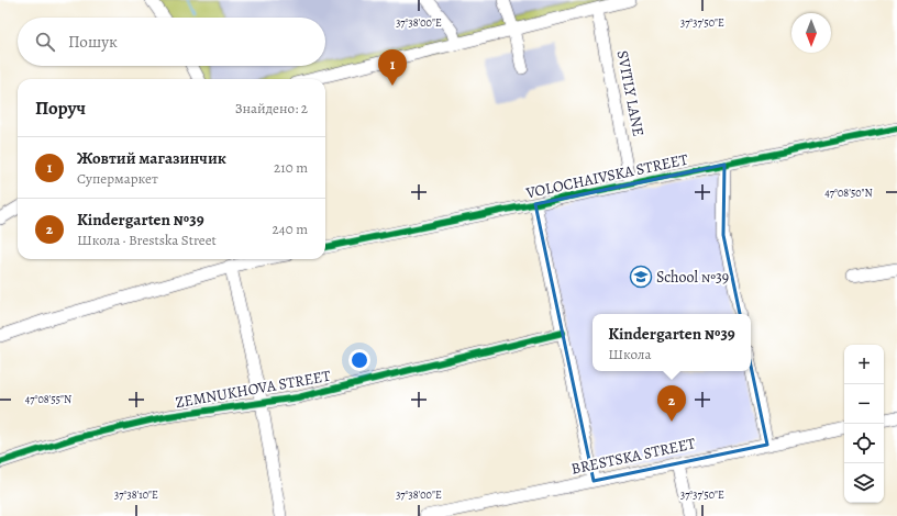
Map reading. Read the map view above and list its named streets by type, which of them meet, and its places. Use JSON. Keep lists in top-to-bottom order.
{
  "streets": {
    "street": [
      "SVITLY LANE",
      "VOLOCHAIVSKA STREET",
      "ZEMNUKHOVA STREET",
      "BRESTSKA STREET"
    ]
  },
  "crossings": [
    ["SVITLY LANE", "VOLOCHAIVSKA STREET"]
  ],
  "places": {
    "school or university": ["School №39"]
  },
  "north": "bottom",
  "page": {
    "search": "Пошук",
    "pins": ["1", "2"],
    "heading": ["Поруч", "Знайдено: 2"],
    "list": [
      {
        "mark": "1",
        "name": "Жовтий магазинчик",
        "note": "Супермаркет",
        "value": "210 m"
      },
      {
        "mark": "2",
        "name": "Kindergarten №39",
        "note": "Школа · Brestska Street",
        "value": "240 m"
      }
    ],
    "popup": ["Kindergarten №39", "Школа"],
    "map_buttons": ["+", "−"]
  },
  "coordinates": [
    "37°38'00\"E",
    "37°37'50\"E",
    "47°08'50\"N",
    "47°08'55\"N",
    "37°38'10\"E"
  ]
}
